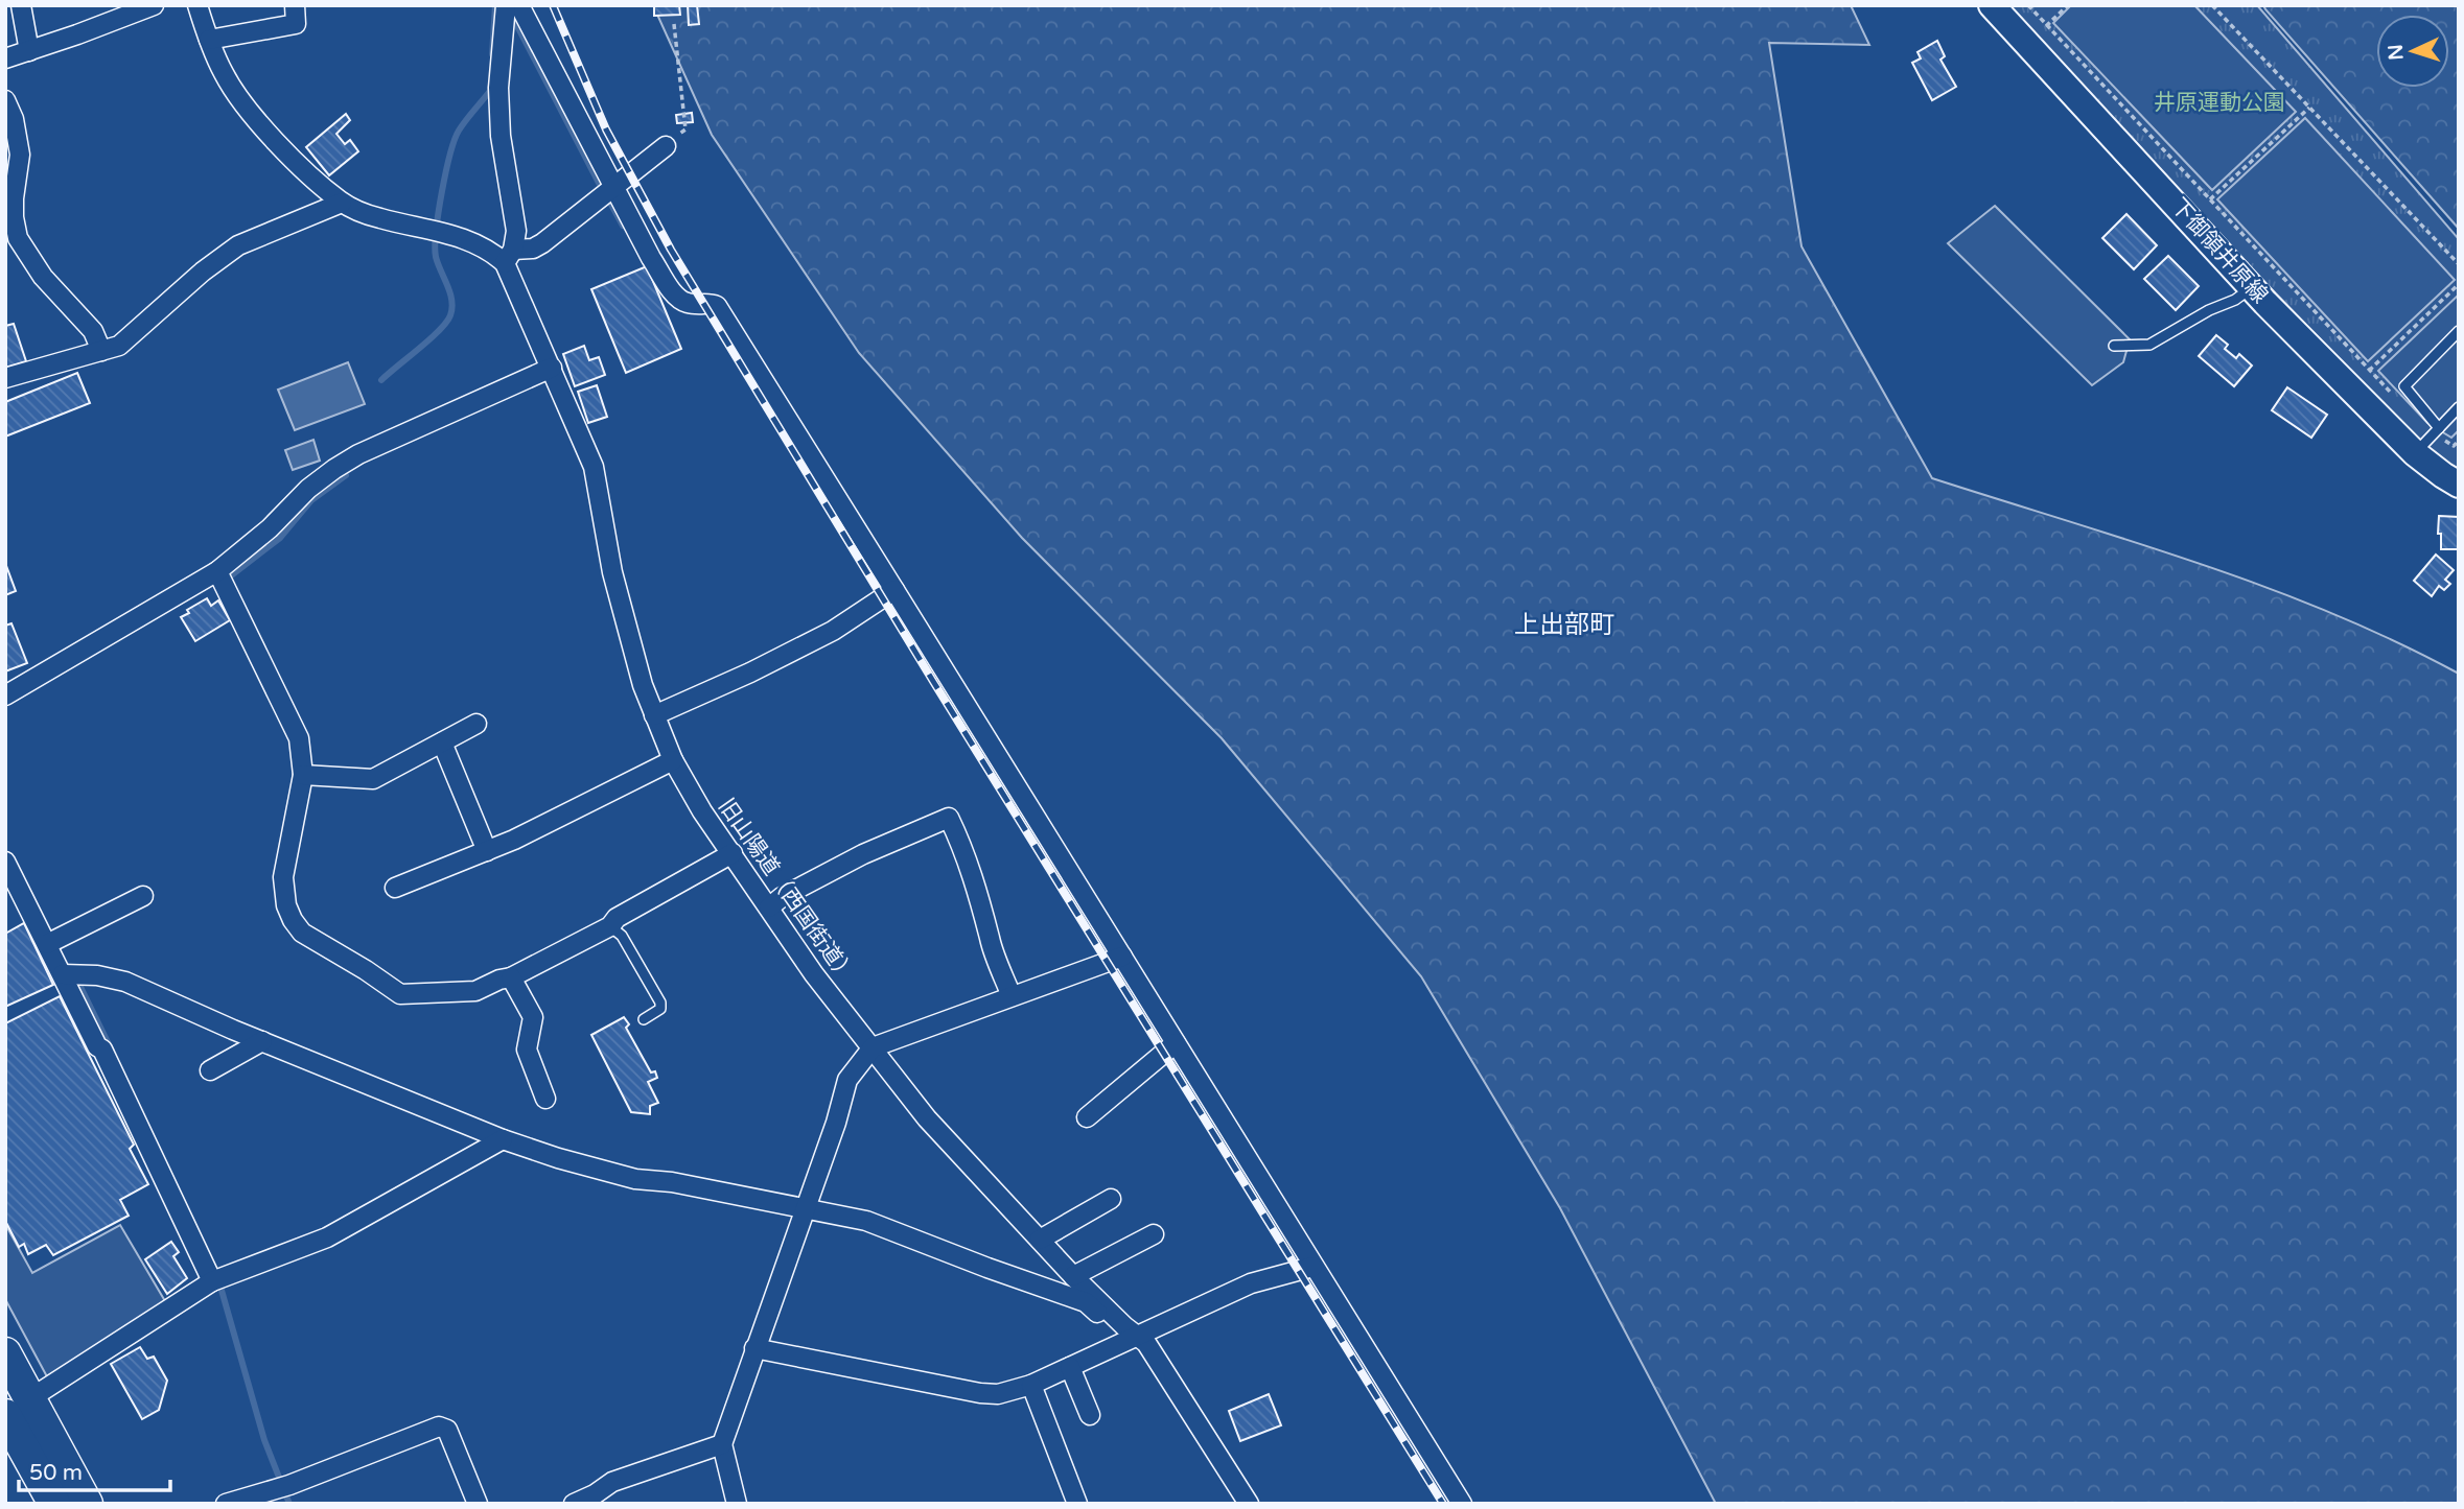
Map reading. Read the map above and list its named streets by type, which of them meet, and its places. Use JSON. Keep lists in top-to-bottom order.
{
  "streets": {
    "main road": ["下御領井原線"],
    "street": ["旧山陽道（西国街道）"]
  },
  "districts": ["上出部町"],
  "parks": ["井原運動公園"],
  "scale_bar": "50 m",
  "north": "left"
}
